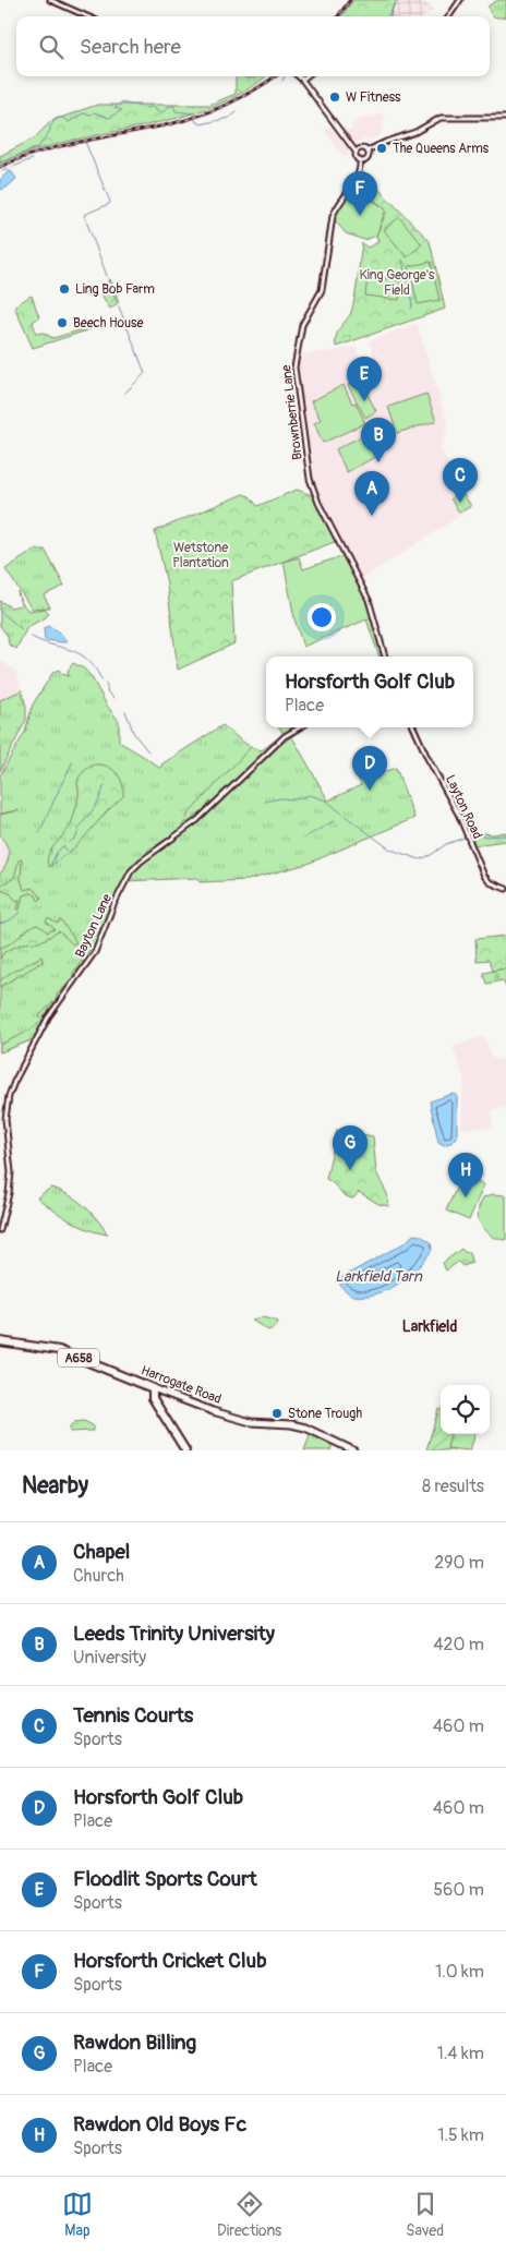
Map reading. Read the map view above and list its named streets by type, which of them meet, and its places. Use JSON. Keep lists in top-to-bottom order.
{
  "streets": {
    "highway": ["A658", "Harrogate Road"],
    "street": ["Brownberrie Lane", "Layton Road", "Bayton Lane"]
  },
  "districts": ["Larkfield"],
  "water": ["Larkfield Tarn"],
  "parks": ["King George's Field", "Wetstone Plantation"],
  "places": [
    "W Fitness",
    "The Queens Arms",
    "Ling Bob Farm",
    "Beech House",
    "Stone Trough"
  ],
  "page": {
    "search": "Search here",
    "pins": [
      "F",
      "E",
      "B",
      "C",
      "A",
      "D",
      "G",
      "H"
    ],
    "popup": ["Horsforth Golf Club", "Place"],
    "heading": ["Nearby", "8 results"],
    "list": [
      {
        "mark": "A",
        "name": "Chapel",
        "note": "Church",
        "value": "290 m"
      },
      {
        "mark": "B",
        "name": "Leeds Trinity University",
        "note": "University",
        "value": "420 m"
      },
      {
        "mark": "C",
        "name": "Tennis Courts",
        "note": "Sports",
        "value": "460 m"
      },
      {
        "mark": "D",
        "name": "Horsforth Golf Club",
        "note": "Place",
        "value": "460 m"
      },
      {
        "mark": "E",
        "name": "Floodlit Sports Court",
        "note": "Sports",
        "value": "560 m"
      },
      {
        "mark": "F",
        "name": "Horsforth Cricket Club",
        "note": "Sports",
        "value": "1.0 km"
      },
      {
        "mark": "G",
        "name": "Rawdon Billing",
        "note": "Place",
        "value": "1.4 km"
      },
      {
        "mark": "H",
        "name": "Rawdon Old Boys Fc",
        "note": "Sports",
        "value": "1.5 km"
      }
    ],
    "nav": ["Map", "Directions", "Saved"]
  }
}
